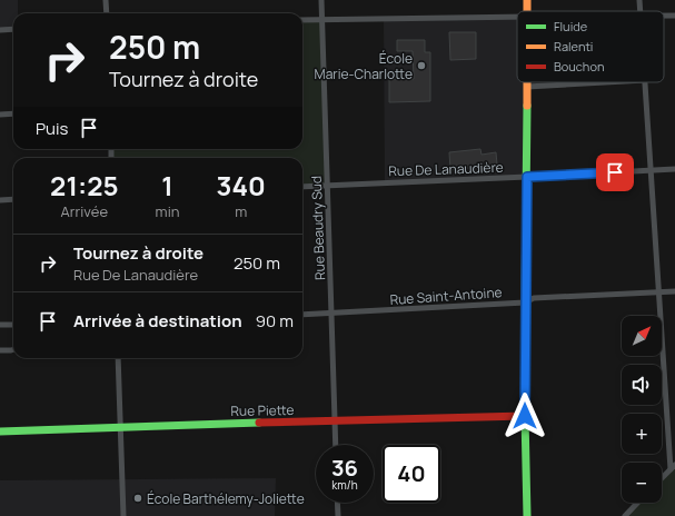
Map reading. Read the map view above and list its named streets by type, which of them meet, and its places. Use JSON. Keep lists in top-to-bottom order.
{
  "streets": {
    "street": [
      "Rue De Lanaudière",
      "Rue Beaudry Sud",
      "Rue Saint-Antoine",
      "Rue Piette"
    ]
  },
  "crossings": [
    ["Rue De Lanaudière", "Rue Beaudry Sud"],
    ["Rue Beaudry Sud", "Rue Saint-Antoine"],
    ["Rue Beaudry Sud", "Rue Piette"]
  ],
  "places": ["École Marie-Charlotte", "École Barthélemy-Joliette"],
  "legend": ["Fluide", "Ralenti", "Bouchon"],
  "north": "top right",
  "page": {
    "turn": ["250 m", "Tournez à droite"],
    "then": "Puis",
    "eta": [
      "21:25",
      "Arrivée",
      "1",
      "min",
      "340",
      "m"
    ],
    "list": [
      {
        "name": "Tournez à droite",
        "note": "Rue De Lanaudière",
        "value": "250 m"
      },
      {
        "name": "Arrivée à destination",
        "value": "90 m"
      }
    ],
    "map_buttons": ["+", "−"],
    "speed": "36 km/h",
    "limit": "40"
  }
}
